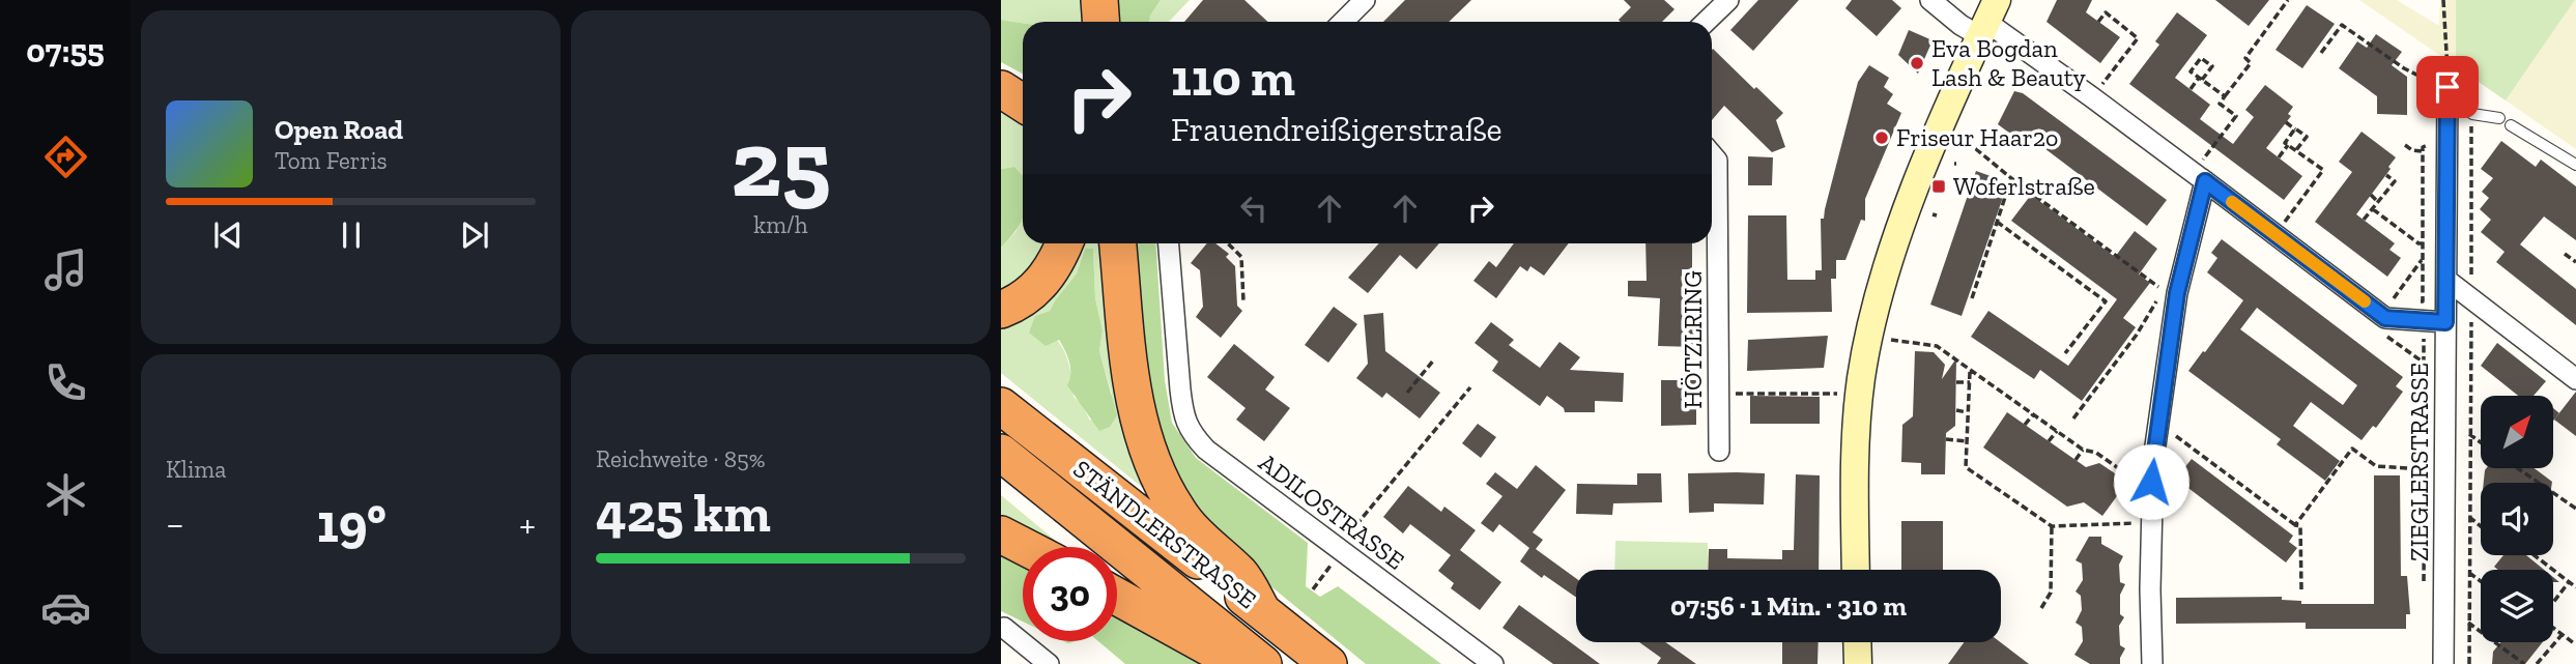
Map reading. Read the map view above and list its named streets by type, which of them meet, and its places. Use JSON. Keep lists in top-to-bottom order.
{
  "streets": {
    "highway": ["STÄNDLERSTRASSE"],
    "street": ["HÖTZLRING", "ZIEGLERSTRASSE", "ADILOSTRASSE"]
  },
  "places": {
    "other": ["Eva Bogdan Lash & Beauty", "Friseur Haar2o"],
    "transit": ["Woferlstraße"]
  },
  "north": "top right",
  "page": {
    "tabs": "07:55",
    "tile": [
      ["25", "km/h"],
      "Klima",
      ["Reichweite · 85%", "425 km"]
    ],
    "turn": ["110 m", "Frauendreißigerstraße"],
    "song": ["Open Road", "Tom Ferris"],
    "heat": ["−", "19°", "+"],
    "limit": "30",
    "trip": "07:56 · 1 Min. · 310 m"
  }
}
